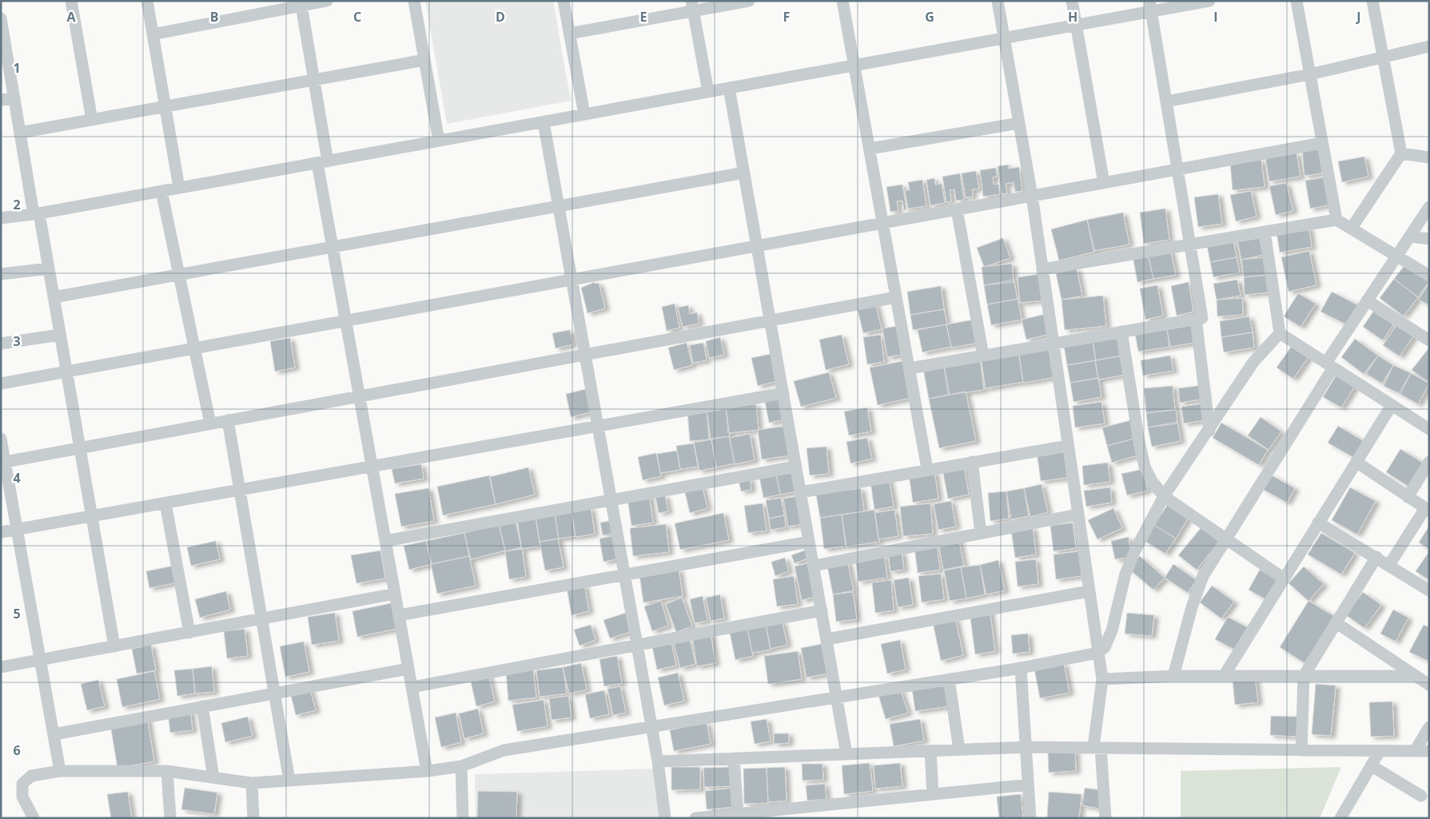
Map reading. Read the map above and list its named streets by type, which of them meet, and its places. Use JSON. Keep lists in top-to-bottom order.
{
  "grid": {
    "columns": [
      "A",
      "B",
      "C",
      "D",
      "E",
      "F",
      "G",
      "H",
      "I",
      "J"
    ],
    "rows": [
      "1",
      "2",
      "3",
      "4",
      "5",
      "6"
    ]
  }
}
